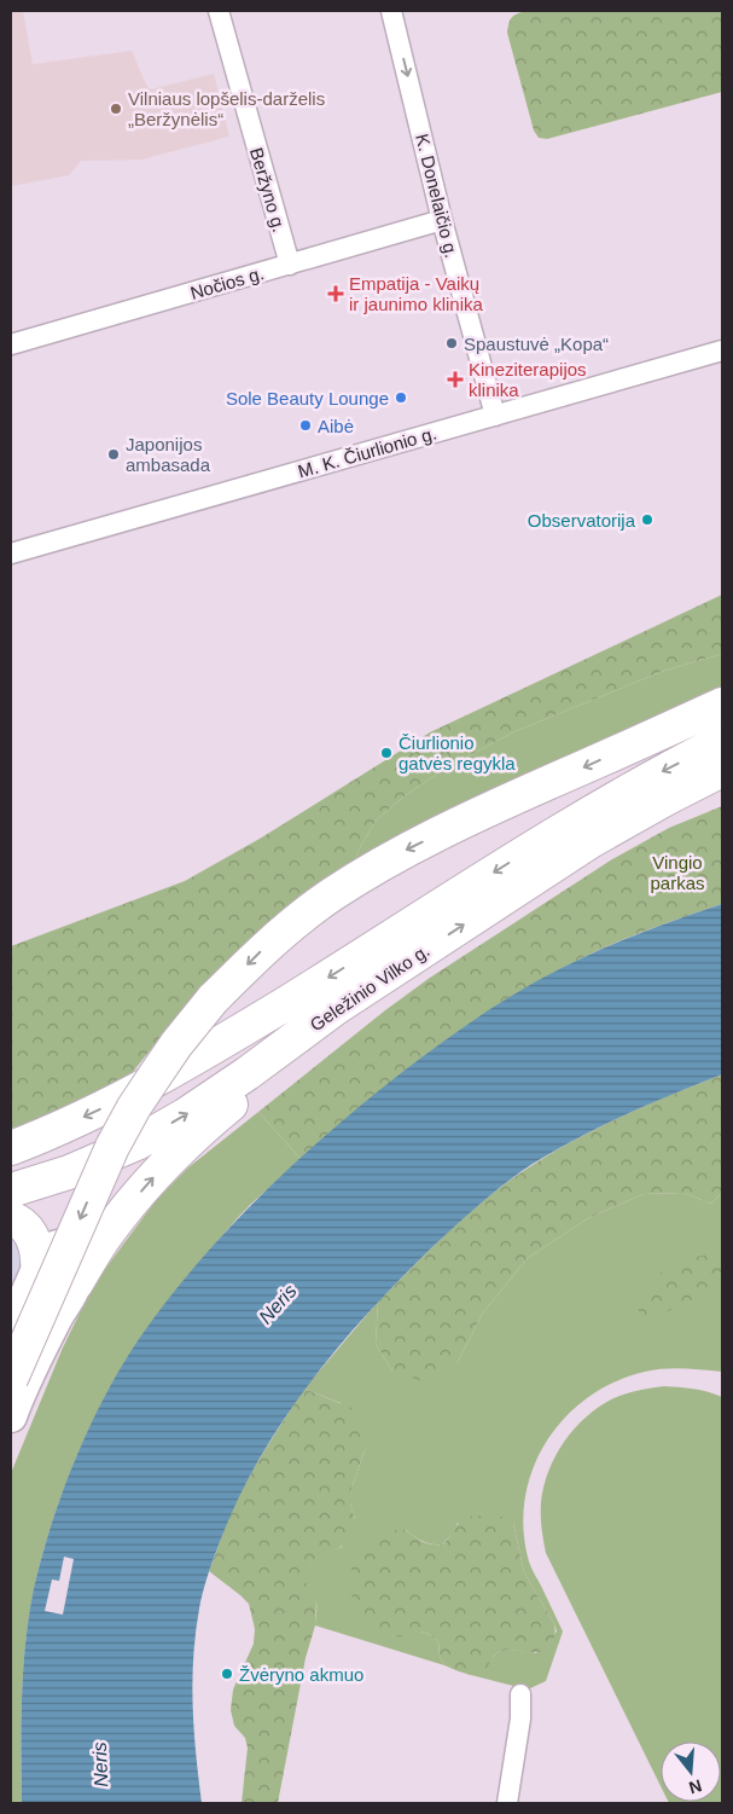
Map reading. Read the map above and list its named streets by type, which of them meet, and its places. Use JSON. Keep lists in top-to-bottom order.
{
  "streets": {
    "highway": ["Geležinio Vilko g."],
    "street": [
      "Beržyno g.",
      "K. Donelaičio g.",
      "Nočios g.",
      "M. K. Čiurlionio g."
    ]
  },
  "crossings": [
    ["Beržyno g.", "Nočios g."],
    ["K. Donelaičio g.", "Nočios g."],
    ["K. Donelaičio g.", "M. K. Čiurlionio g."]
  ],
  "one_way": ["K. Donelaičio g."],
  "water": ["Neris"],
  "parks": ["Vingio parkas"],
  "places": {
    "other": [
      "Vilniaus lopšelis-darželis „Beržynėlis“",
      "Spaustuvė „Kopa“",
      "Sole Beauty Lounge",
      "Aibė",
      "Japonijos ambasada",
      "Observatorija",
      "Čiurlionio gatvės regykla",
      "Žvėryno akmuo"
    ],
    "health": ["Empatija - Vaikų ir jaunimo klinika", "Kineziterapijos klinika"]
  },
  "north": "bottom"
}
